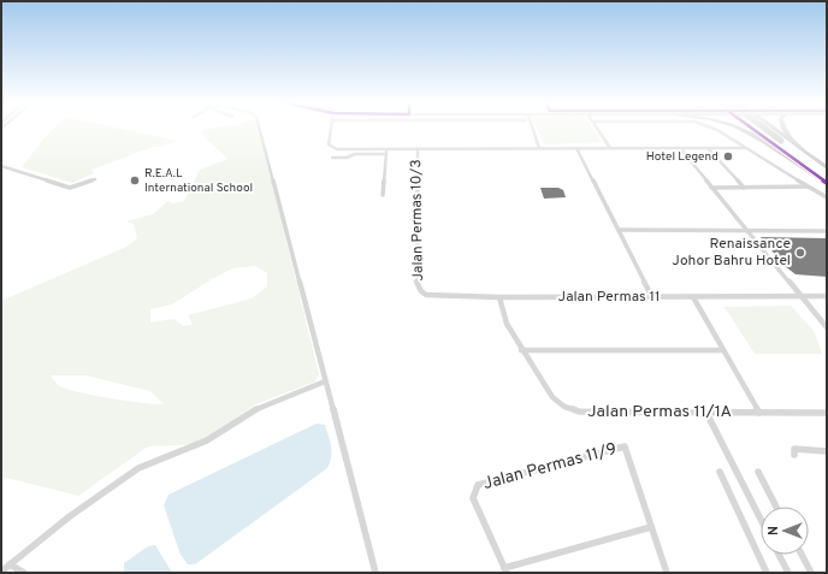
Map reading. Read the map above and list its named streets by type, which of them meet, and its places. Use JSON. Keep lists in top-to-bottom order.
{
  "streets": {
    "street": [
      "Jalan Permas 10/3",
      "Jalan Permas 11",
      "Jalan Permas 11/1A",
      "Jalan Permas 11/9"
    ]
  },
  "crossings": [
    ["Jalan Permas 10/3", "Jalan Permas 11"],
    ["Jalan Permas 11", "Jalan Permas 11/1A"]
  ],
  "places": ["Hotel Legend", "R.E.A.L International School", "Renaissance Johor Bahru Hotel"],
  "north": "left"
}
